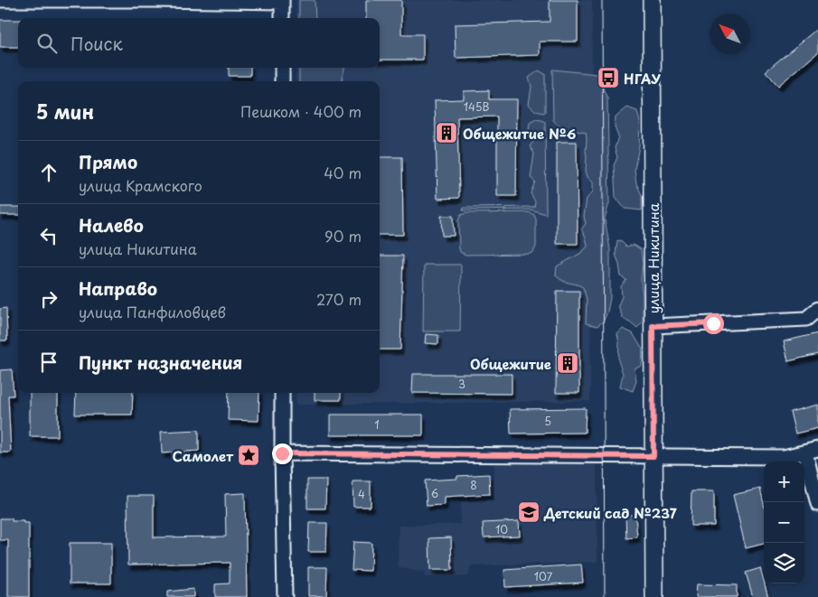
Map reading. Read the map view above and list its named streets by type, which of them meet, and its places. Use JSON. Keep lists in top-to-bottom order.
{
  "streets": {
    "main road": ["улица Никитина"]
  },
  "places": {
    "bus stop": ["НГАУ"],
    "building": ["Общежитие №6", "Общежитие"],
    "place": ["Самолет"],
    "school or university": ["Детский сад №237"]
  },
  "house_numbers": [
    "145В",
    "3",
    "5",
    "1",
    "8",
    "6",
    "4",
    "10",
    "107"
  ],
  "north": "top left",
  "page": {
    "search": "Поиск",
    "heading": ["5 мин", "Пешком · 400 m"],
    "list": [
      ["Прямо", "улица Крамского", "40 m"],
      ["Налево", "улица Никитина", "90 m"],
      ["Направо", "улица Панфиловцев", "270 m"],
      "Пункт назначения"
    ],
    "map_buttons": ["+", "−"]
  }
}
